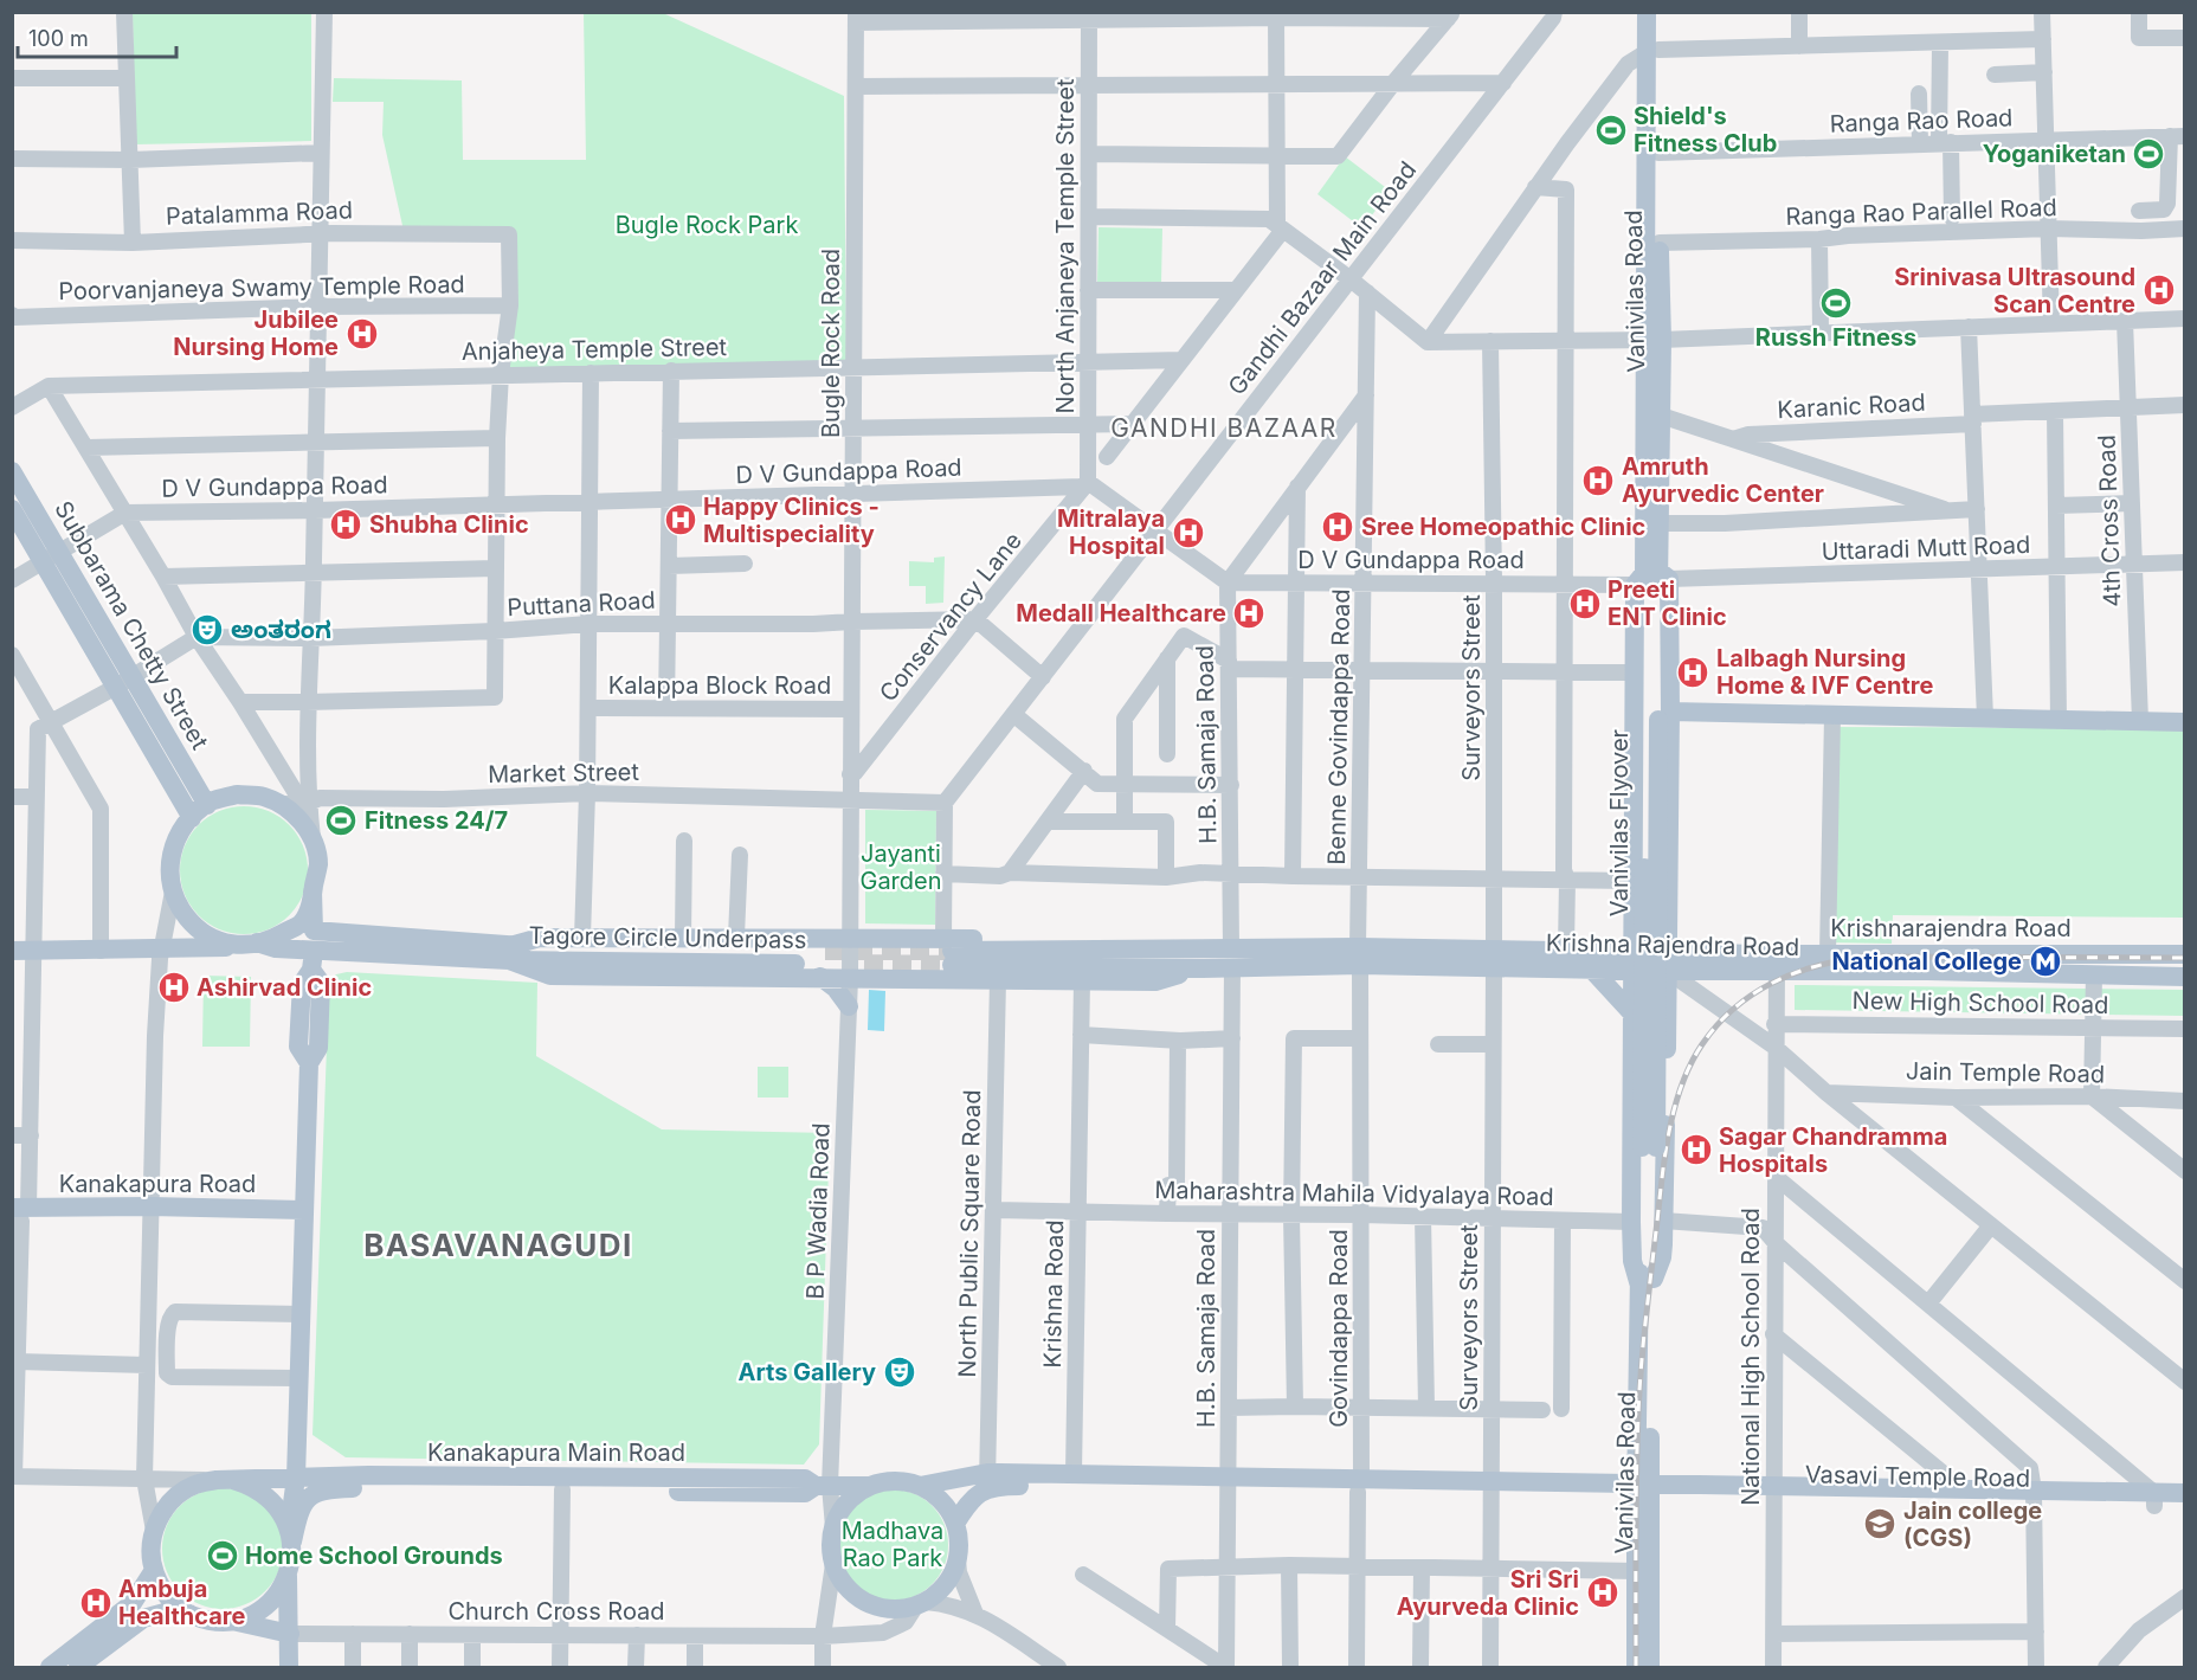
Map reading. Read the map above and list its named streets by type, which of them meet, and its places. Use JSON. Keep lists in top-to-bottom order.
{
  "streets": {
    "main road": [
      "Vanivilas Road",
      "Subbarama Chetty Street",
      "Vanivilas Flyover",
      "Krishnarajendra Road",
      "Tagore Circle Underpass",
      "Krishna Rajendra Road",
      "Kanakapura Road",
      "Kanakapura Main Road",
      "Vasavi Temple Road"
    ],
    "street": [
      "Ranga Rao Road",
      "Ranga Rao Parallel Road",
      "Patalamma Road",
      "North Anjaneya Temple Street",
      "Gandhi Bazaar Main Road",
      "Poorvanjaneya Swamy Temple Road",
      "Bugle Rock Road",
      "Anjaheya Temple Street",
      "Karanic Road",
      "D V Gundappa Road",
      "4th Cross Road",
      "Uttaradi Mutt Road",
      "Puttana Road",
      "Conservancy Lane",
      "Kalappa Block Road",
      "Surveyors Street",
      "Benne Govindappa Road",
      "H.B. Samaja Road",
      "Market Street",
      "New High School Road",
      "Jain Temple Road",
      "Maharashtra Mahila Vidyalaya Road",
      "B P Wadia Road",
      "North Public Square Road",
      "Krishna Road",
      "Govindappa Road",
      "National High School Road",
      "Church Cross Road"
    ]
  },
  "crossings": [
    ["Ranga Rao Road", "Vanivilas Road"],
    ["Ranga Rao Parallel Road", "Vanivilas Road"],
    ["Patalamma Road", "Poorvanjaneya Swamy Temple Road"],
    ["North Anjaneya Temple Street", "Anjaheya Temple Street"],
    ["North Anjaneya Temple Street", "D V Gundappa Road"],
    ["North Anjaneya Temple Street", "Conservancy Lane"],
    ["Gandhi Bazaar Main Road", "Market Street"],
    ["Vanivilas Road", "Karanic Road"],
    ["Vanivilas Road", "D V Gundappa Road"],
    ["Vanivilas Road", "Uttaradi Mutt Road"],
    ["Vanivilas Road", "Vanivilas Flyover"],
    ["Vanivilas Road", "Vasavi Temple Road"],
    ["Bugle Rock Road", "Anjaheya Temple Street"],
    ["Bugle Rock Road", "D V Gundappa Road"],
    ["Bugle Rock Road", "Puttana Road"],
    ["Bugle Rock Road", "Conservancy Lane"],
    ["Bugle Rock Road", "Kalappa Block Road"],
    ["Bugle Rock Road", "Market Street"],
    ["Bugle Rock Road", "B P Wadia Road"],
    ["Karanic Road", "4th Cross Road"],
    ["D V Gundappa Road", "Uttaradi Mutt Road"],
    ["D V Gundappa Road", "Conservancy Lane"],
    ["D V Gundappa Road", "Subbarama Chetty Street"],
    ["D V Gundappa Road", "Surveyors Street"],
    ["D V Gundappa Road", "Benne Govindappa Road"],
    ["D V Gundappa Road", "H.B. Samaja Road"],
    ["D V Gundappa Road", "Vanivilas Flyover"],
    ["4th Cross Road", "Uttaradi Mutt Road"],
    ["Uttaradi Mutt Road", "Vanivilas Flyover"],
    ["Puttana Road", "Conservancy Lane"],
    ["Subbarama Chetty Street", "Market Street"],
    ["Surveyors Street", "Krishna Rajendra Road"],
    ["Surveyors Street", "Maharashtra Mahila Vidyalaya Road"],
    ["Surveyors Street", "Vasavi Temple Road"],
    ["Benne Govindappa Road", "Krishna Rajendra Road"],
    ["Benne Govindappa Road", "Govindappa Road"],
    ["H.B. Samaja Road", "Krishna Rajendra Road"],
    ["H.B. Samaja Road", "Maharashtra Mahila Vidyalaya Road"],
    ["H.B. Samaja Road", "Vasavi Temple Road"],
    ["Krishnarajendra Road", "Krishna Rajendra Road"],
    ["Krishna Rajendra Road", "Govindappa Road"],
    ["Maharashtra Mahila Vidyalaya Road", "North Public Square Road"],
    ["Maharashtra Mahila Vidyalaya Road", "Krishna Road"],
    ["Maharashtra Mahila Vidyalaya Road", "Govindappa Road"],
    ["B P Wadia Road", "Kanakapura Main Road"],
    ["B P Wadia Road", "Church Cross Road"],
    ["Govindappa Road", "Vasavi Temple Road"],
    ["National High School Road", "Vasavi Temple Road"]
  ],
  "districts": ["GANDHI BAZAAR", "BASAVANAGUDI"],
  "parks": ["Bugle Rock Park", "Jayanti Garden", "Madhava Rao Park"],
  "places": {
    "sports": [
      "Shield's Fitness Club",
      "Yoganiketan",
      "Russh Fitness",
      "Fitness 24/7",
      "Home School Grounds"
    ],
    "hospital": [
      "Srinivasa Ultrasound Scan Centre",
      "Jubilee Nursing Home",
      "Amruth Ayurvedic Center",
      "Happy Clinics - Multispeciality",
      "Shubha Clinic",
      "Sree Homeopathic Clinic",
      "Mitralaya Hospital",
      "Preeti ENT Clinic",
      "Medall Healthcare",
      "Lalbagh Nursing Home & IVF Centre",
      "Ashirvad Clinic",
      "Sagar Chandramma Hospitals",
      "Sri Sri Ayurveda Clinic",
      "Ambuja Healthcare"
    ],
    "theatre": ["ಅಂತರಂಗ", "Arts Gallery"],
    "metro station": ["National College"],
    "school or university": ["Jain college (CGS)"]
  },
  "scale_bar": "100 m"
}
